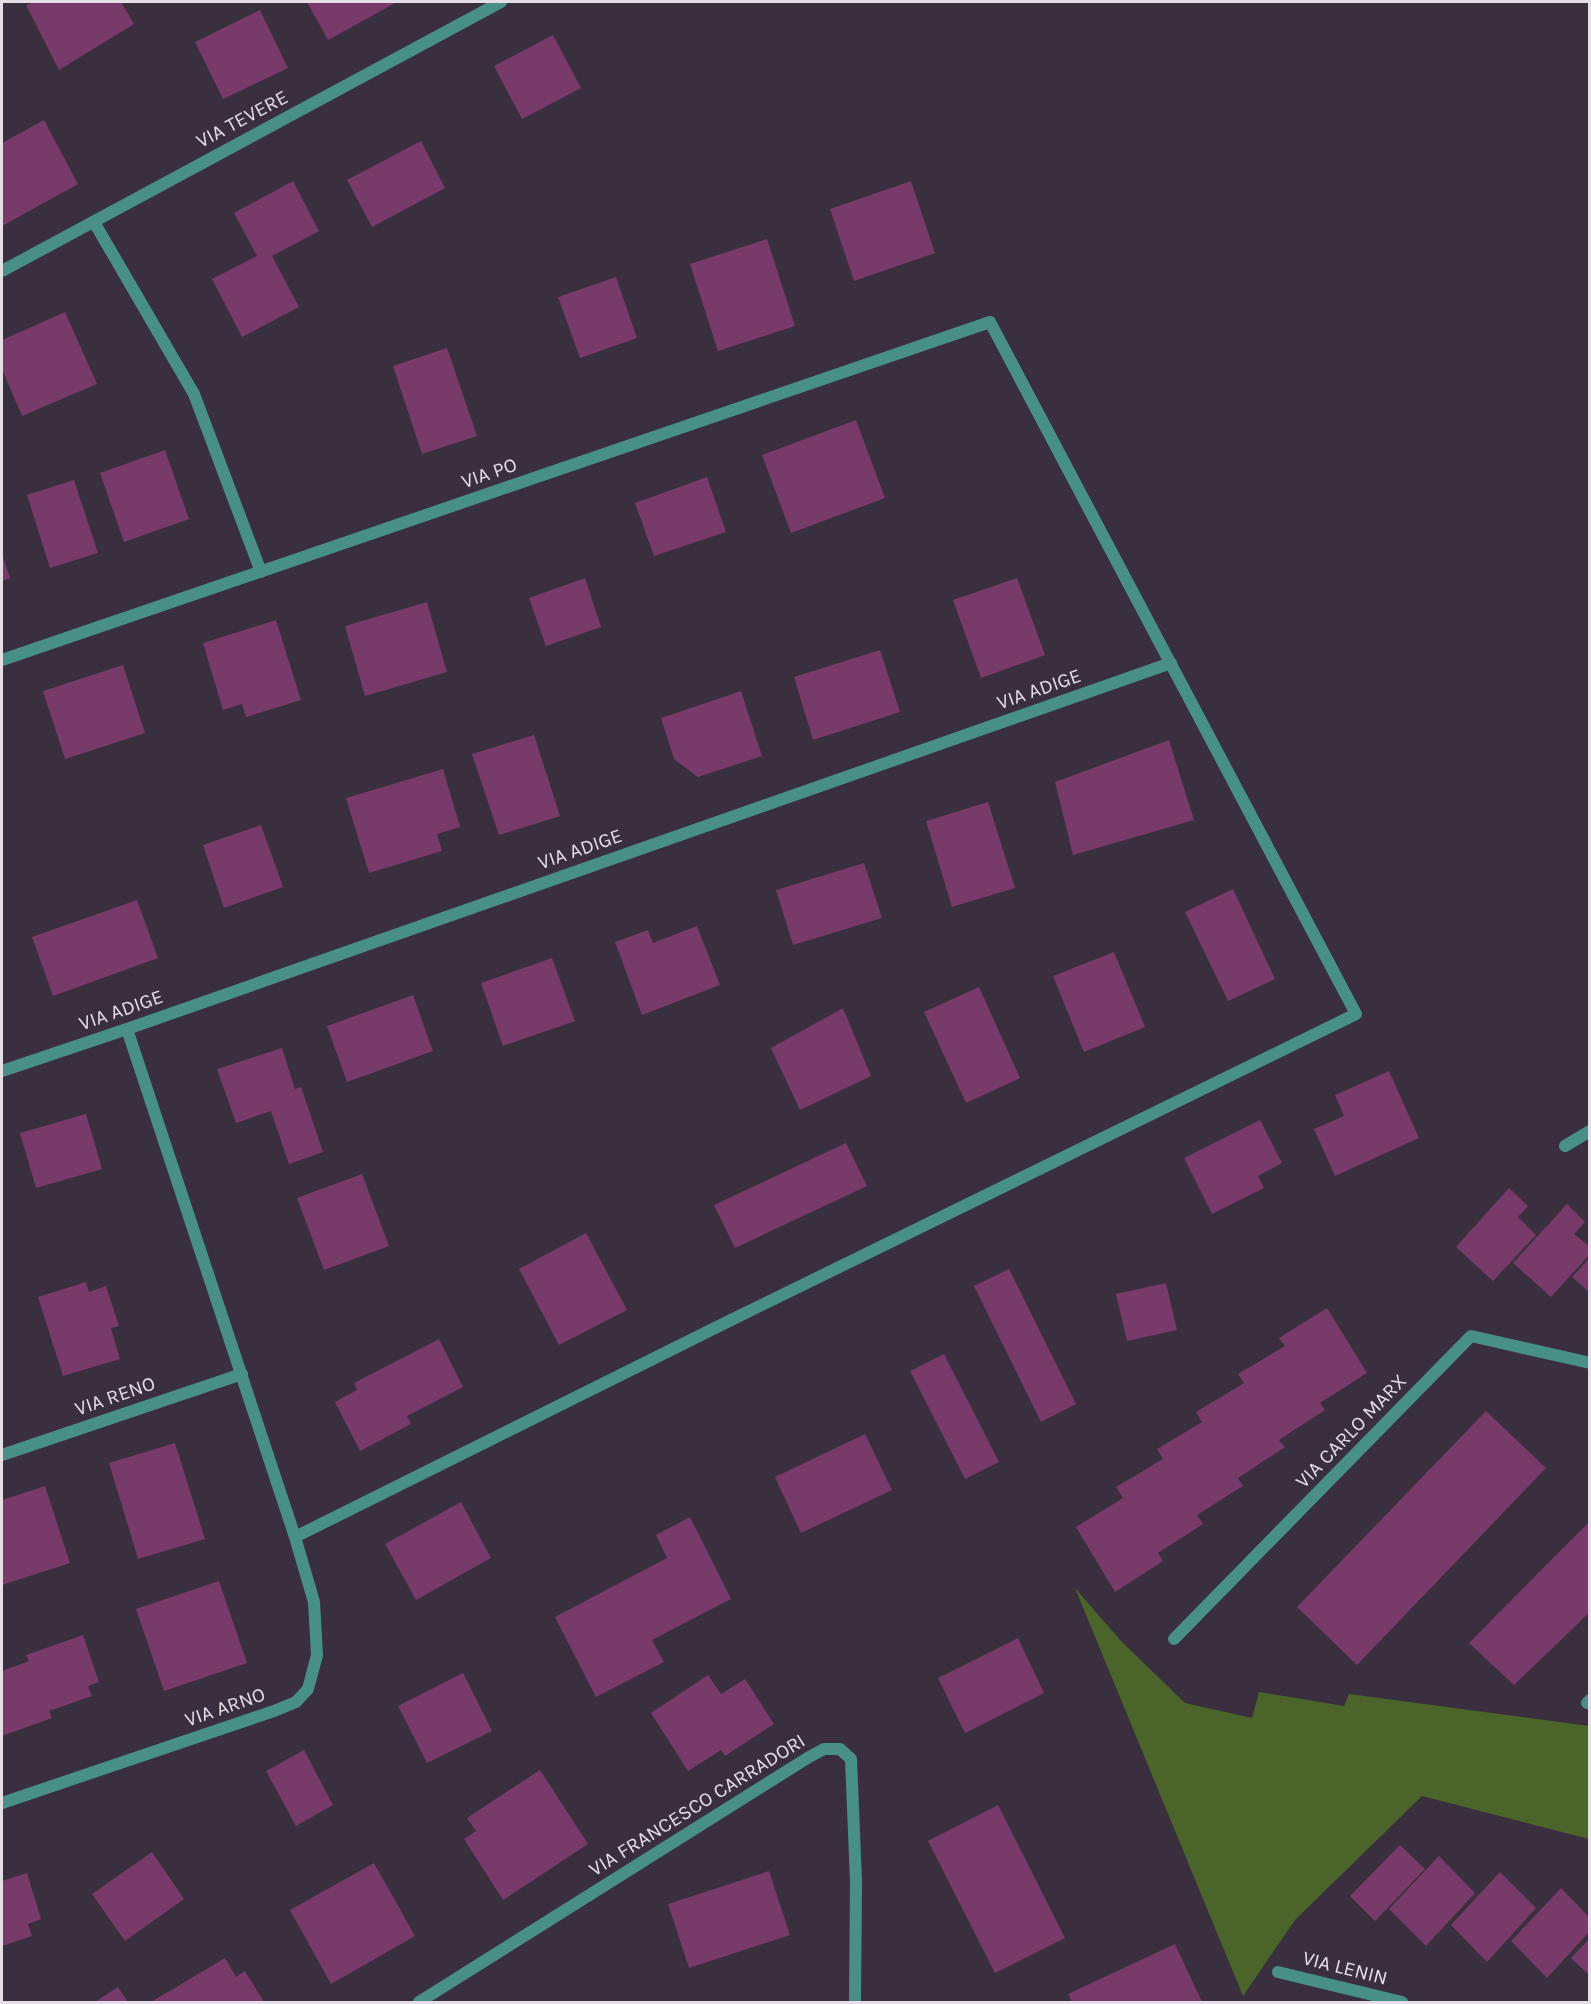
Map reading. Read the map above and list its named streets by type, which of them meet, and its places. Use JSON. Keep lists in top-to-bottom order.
{
  "streets": {
    "street": [
      "VIA TEVERE",
      "VIA PO",
      "VIA ADIGE",
      "VIA RENO",
      "VIA CARLO MARX",
      "VIA ARNO",
      "VIA FRANCESCO CARRADORI",
      "VIA LENIN"
    ]
  },
  "crossings": [
    ["VIA PO", "VIA ADIGE"],
    ["VIA ADIGE", "VIA ARNO"],
    ["VIA RENO", "VIA ARNO"]
  ]
}
